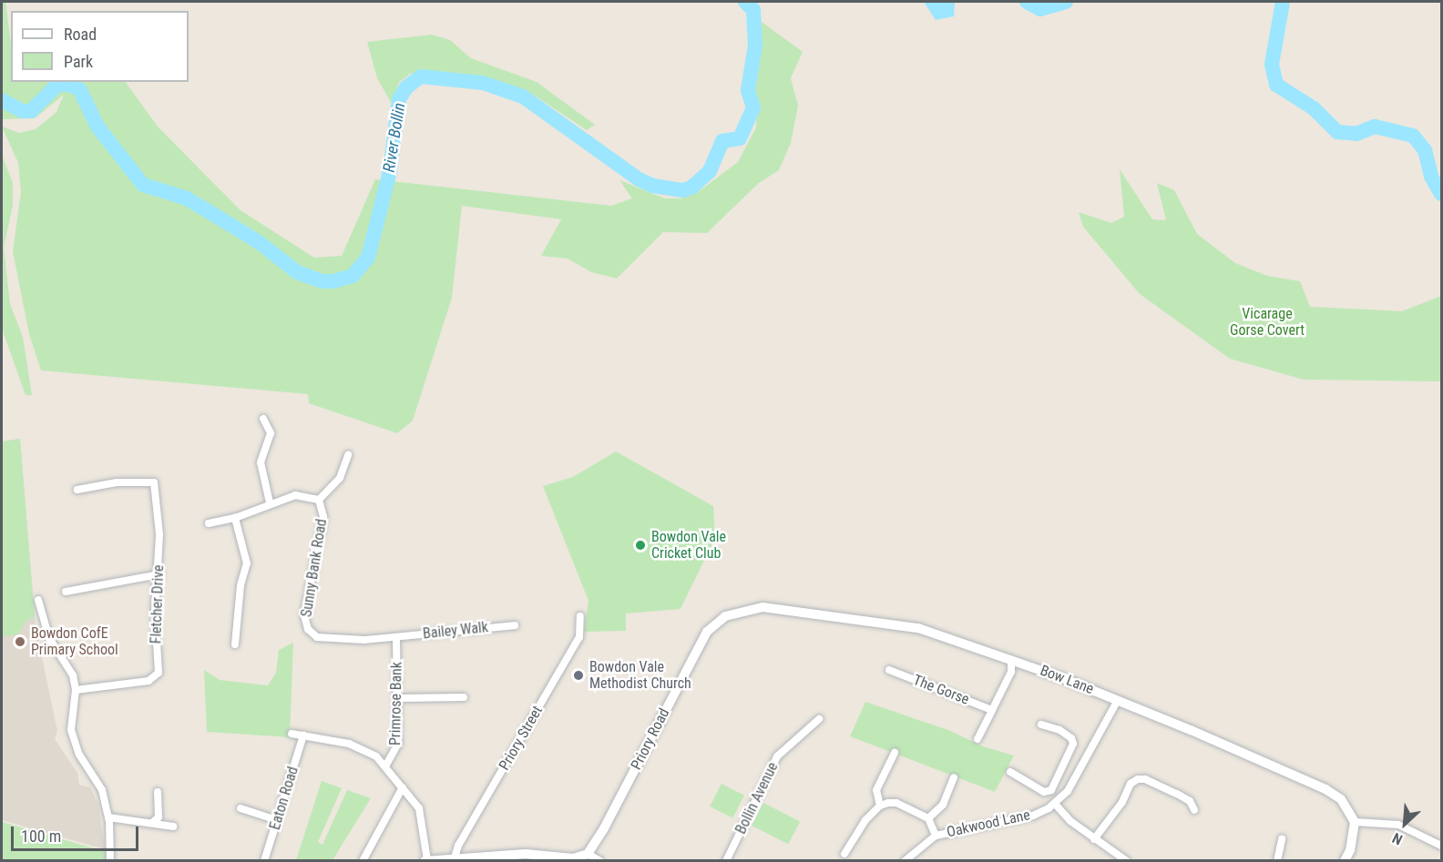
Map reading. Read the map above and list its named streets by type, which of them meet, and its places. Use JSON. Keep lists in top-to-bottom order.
{
  "streets": {
    "street": [
      "Sunny Bank Road",
      "Fletcher Drive",
      "Bailey Walk",
      "Bow Lane",
      "The Gorse",
      "Primrose Bank",
      "Priory Street",
      "Priory Road",
      "Eaton Road",
      "Bollin Avenue",
      "Oakwood Lane"
    ]
  },
  "crossings": [
    ["Sunny Bank Road", "Bailey Walk"],
    ["Sunny Bank Road", "Primrose Bank"],
    ["Bailey Walk", "Primrose Bank"],
    ["Bow Lane", "Priory Road"],
    ["Bow Lane", "Oakwood Lane"]
  ],
  "water": ["River Bollin"],
  "parks": ["Vicarage Gorse Covert"],
  "places": ["Bowdon Vale Cricket Club", "Bowdon CofE Primary School", "Bowdon Vale Methodist Church"],
  "legend": ["Road", "Park"],
  "scale_bar": "100 m",
  "north": "bottom left"
}
